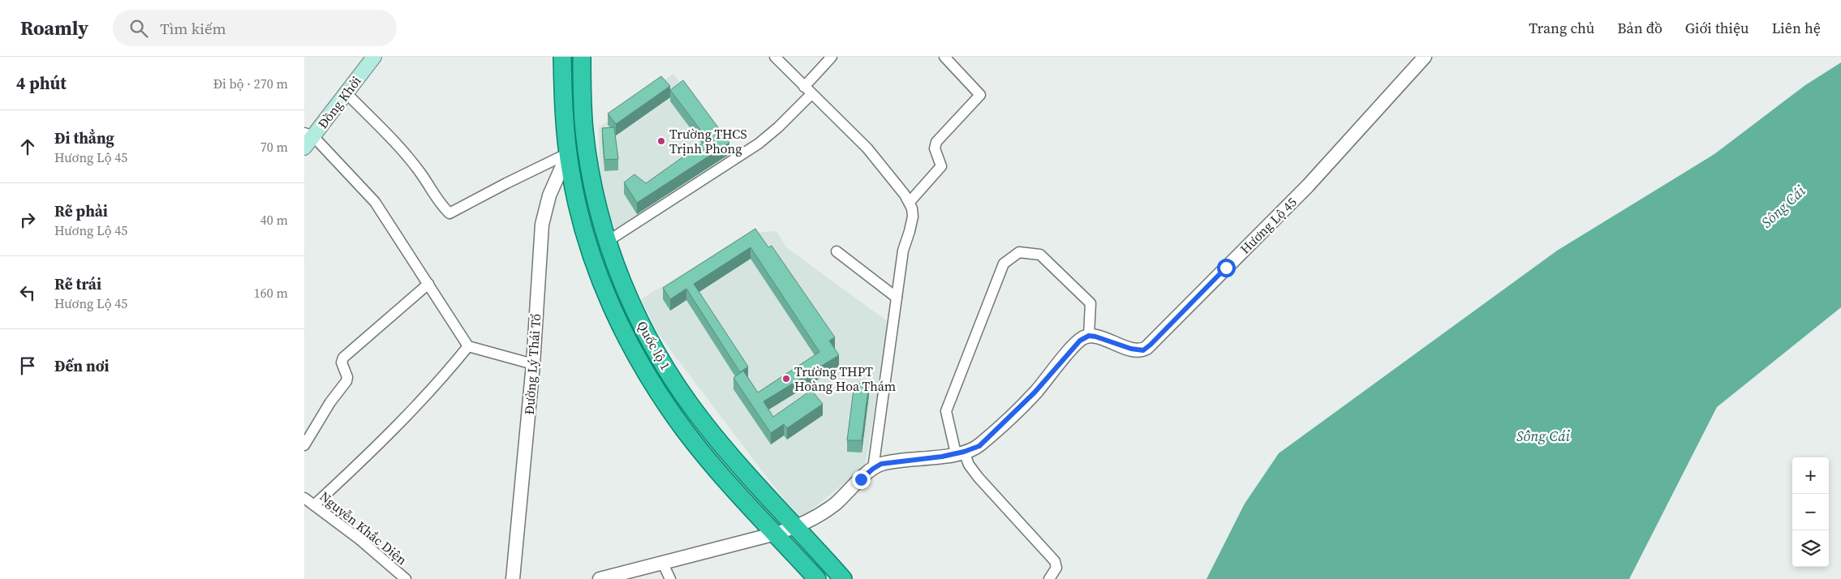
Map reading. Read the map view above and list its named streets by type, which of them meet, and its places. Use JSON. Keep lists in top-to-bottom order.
{
  "streets": {
    "highway": ["Quốc lộ 1"],
    "main road": ["Đồng Khởi"],
    "street": ["Hương Lộ 45", "Đường Lý Thái Tổ", "Nguyễn Khắc Diện"]
  },
  "crossings": [
    ["Quốc lộ 1", "Đường Lý Thái Tổ"]
  ],
  "water": ["Sông Cái"],
  "places": ["Trường THCS Trịnh Phong", "Trường THPT Hoàng Hoa Thám"],
  "page": {
    "header": "Roamly",
    "search": "Tìm kiếm",
    "nav": [
      "Trang chủ",
      "Bản đồ",
      "Giới thiệu",
      "Liên hệ"
    ],
    "heading": ["4 phút", "Đi bộ · 270 m"],
    "list": [
      ["Đi thẳng", "Hương Lộ 45", "70 m"],
      ["Rẽ phải", "Hương Lộ 45", "40 m"],
      ["Rẽ trái", "Hương Lộ 45", "160 m"],
      "Đến nơi"
    ],
    "map_buttons": ["+", "−"]
  }
}
